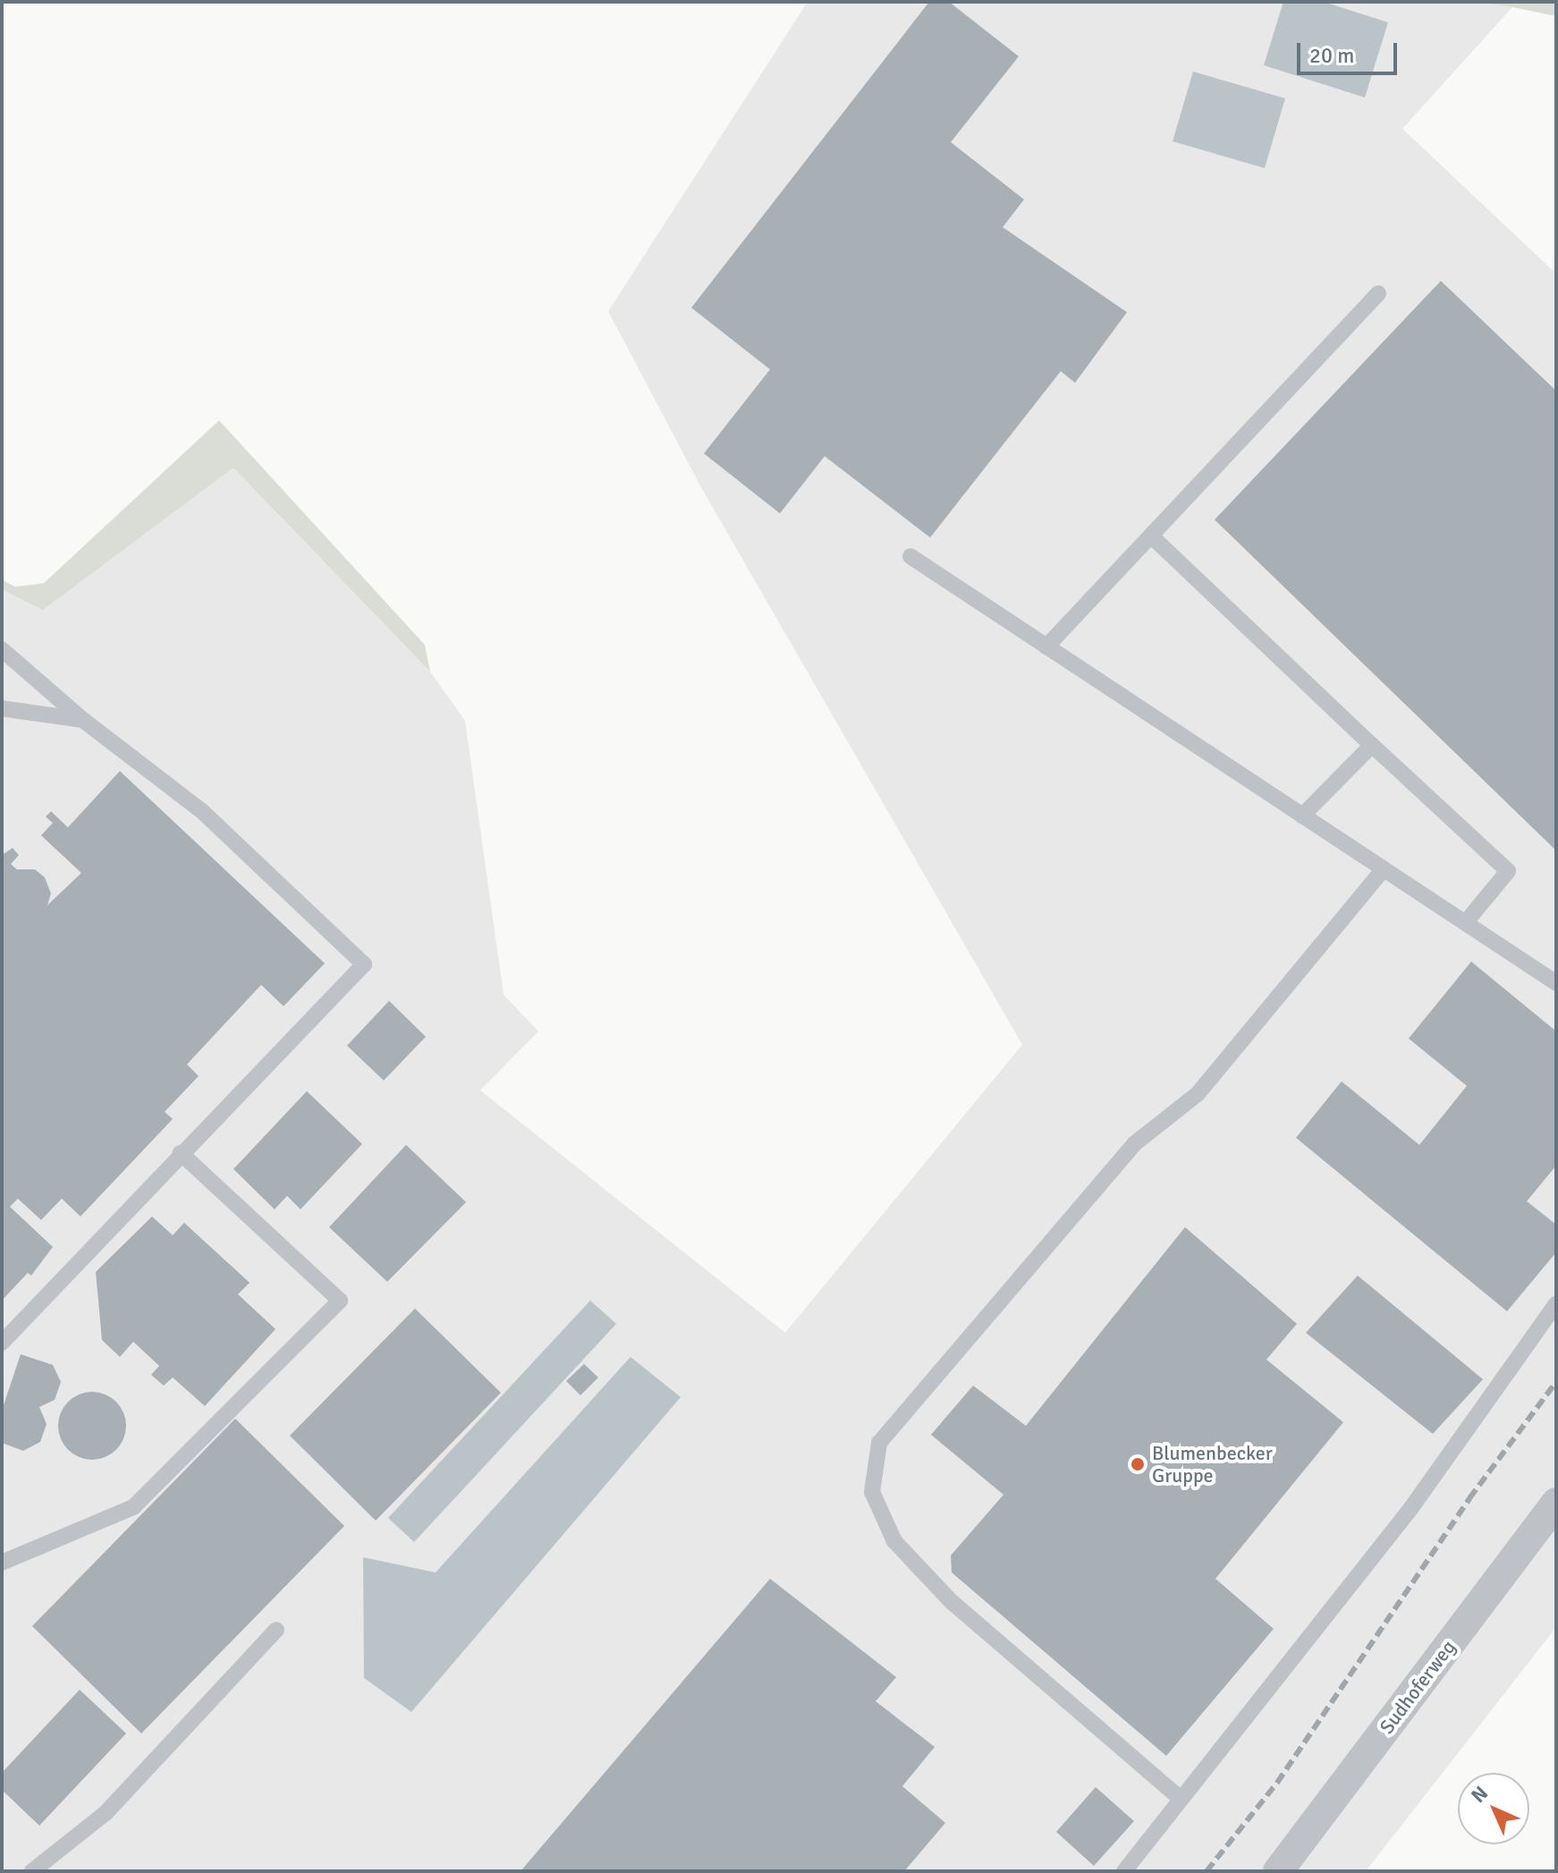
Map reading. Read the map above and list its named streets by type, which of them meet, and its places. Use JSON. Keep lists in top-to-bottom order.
{
  "streets": {
    "street": ["Sudhoferweg"]
  },
  "places": ["Blumenbecker Gruppe"],
  "scale_bar": "20 m",
  "north": "top left"
}
